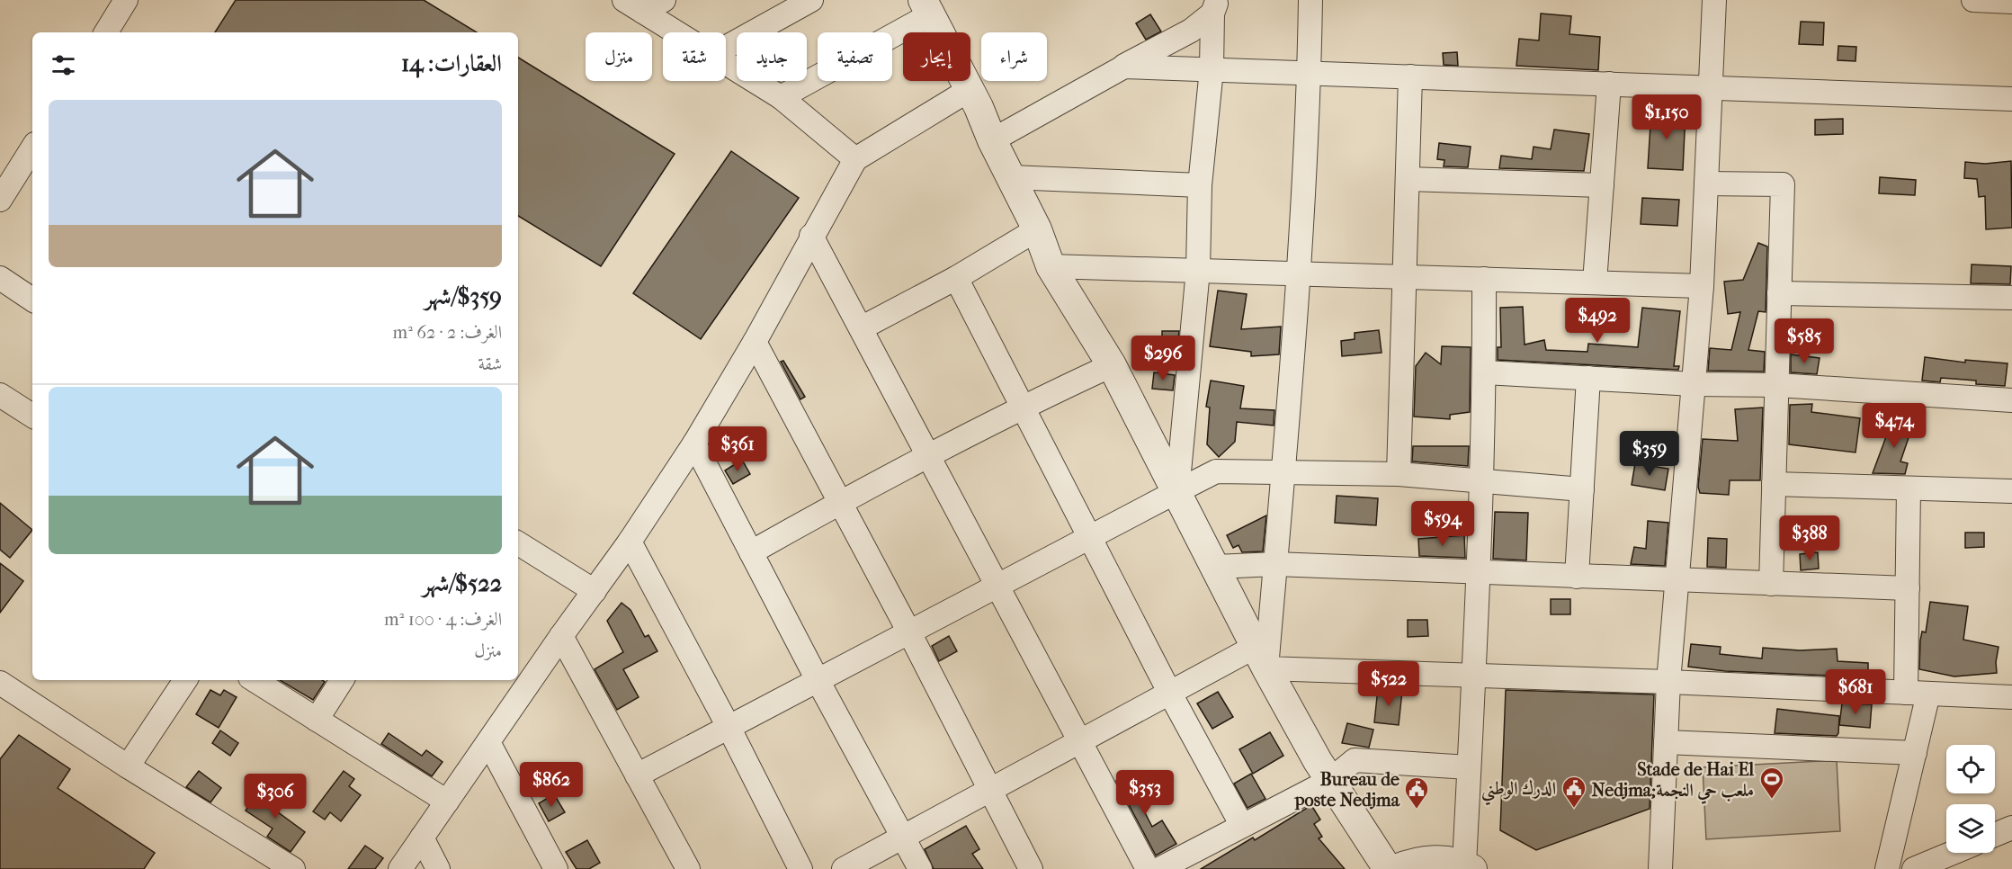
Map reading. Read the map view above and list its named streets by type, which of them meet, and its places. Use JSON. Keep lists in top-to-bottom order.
{
  "places": {
    "sports": ["Stade de Hai El Nedjma;ملعب حي النجمة"],
    "public building": ["الدرك الوطني", "Bureau de poste Nedjma"]
  },
  "page": {
    "chip": [
      "شراء",
      "إيجار",
      "تصفية",
      "جديد",
      "شقة",
      "منزل"
    ],
    "heading": "العقارات: 14",
    "price": [
      "$1,150",
      "$492",
      "$585",
      "$296",
      "$474",
      "$361",
      "$359",
      "$594",
      "$388",
      "$522",
      "$681",
      "$862",
      "$353",
      "$306"
    ],
    "list": [
      {
        "name": "$359/شهر",
        "note": "الغرف: 2 · 62 m² · شقة"
      },
      {
        "name": "$522/شهر",
        "note": "الغرف: 4 · 100 m² · منزل"
      }
    ]
  }
}
